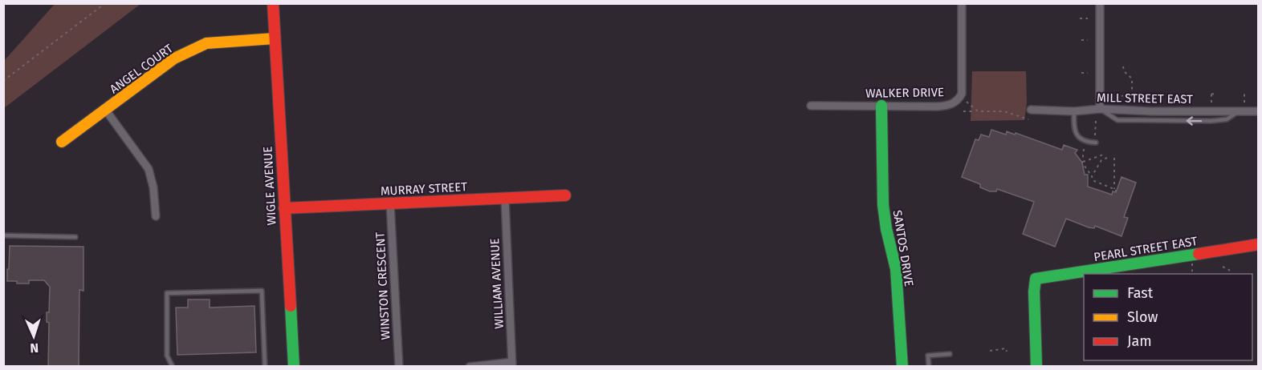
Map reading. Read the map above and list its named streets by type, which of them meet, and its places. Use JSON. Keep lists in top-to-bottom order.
{
  "streets": {
    "street": [
      "ANGEL COURT",
      "WALKER DRIVE",
      "MILL STREET EAST",
      "WIGLE AVENUE",
      "MURRAY STREET",
      "SANTOS DRIVE",
      "PEARL STREET EAST",
      "WILLIAM AVENUE",
      "WINSTON CRESCENT"
    ]
  },
  "crossings": [
    ["ANGEL COURT", "WIGLE AVENUE"],
    ["WALKER DRIVE", "SANTOS DRIVE"],
    ["WIGLE AVENUE", "MURRAY STREET"],
    ["MURRAY STREET", "WILLIAM AVENUE"],
    ["MURRAY STREET", "WINSTON CRESCENT"]
  ],
  "legend": ["Fast", "Slow", "Jam"],
  "north": "bottom"
}
